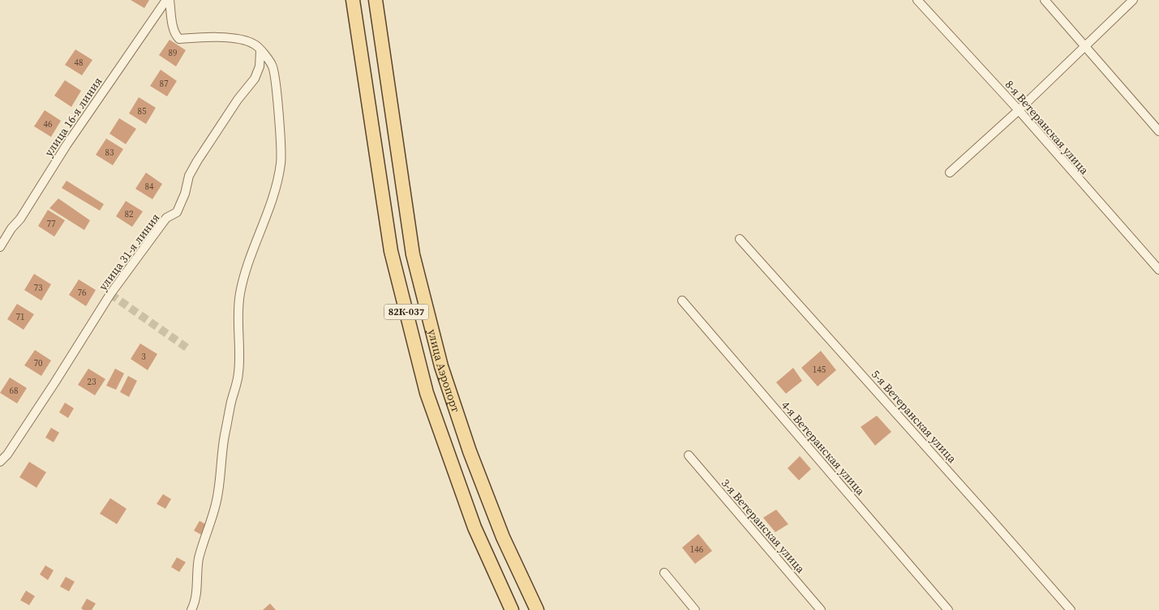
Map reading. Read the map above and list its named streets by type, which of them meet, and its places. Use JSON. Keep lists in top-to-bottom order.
{
  "streets": {
    "main road": ["82К-037", "улица Аэропорт"],
    "street": [
      "улица 16-я линия",
      "8-я Ветеранская улица",
      "улица 31-я линия",
      "5-я Ветеранская улица",
      "4-я Ветеранская улица",
      "3-я Ветеранская улица"
    ]
  },
  "house_numbers": [
    "89",
    "48",
    "87",
    "85",
    "46",
    "83",
    "84",
    "82",
    "77",
    "73",
    "76",
    "71",
    "3",
    "70",
    "145",
    "23",
    "68",
    "146"
  ]
}
